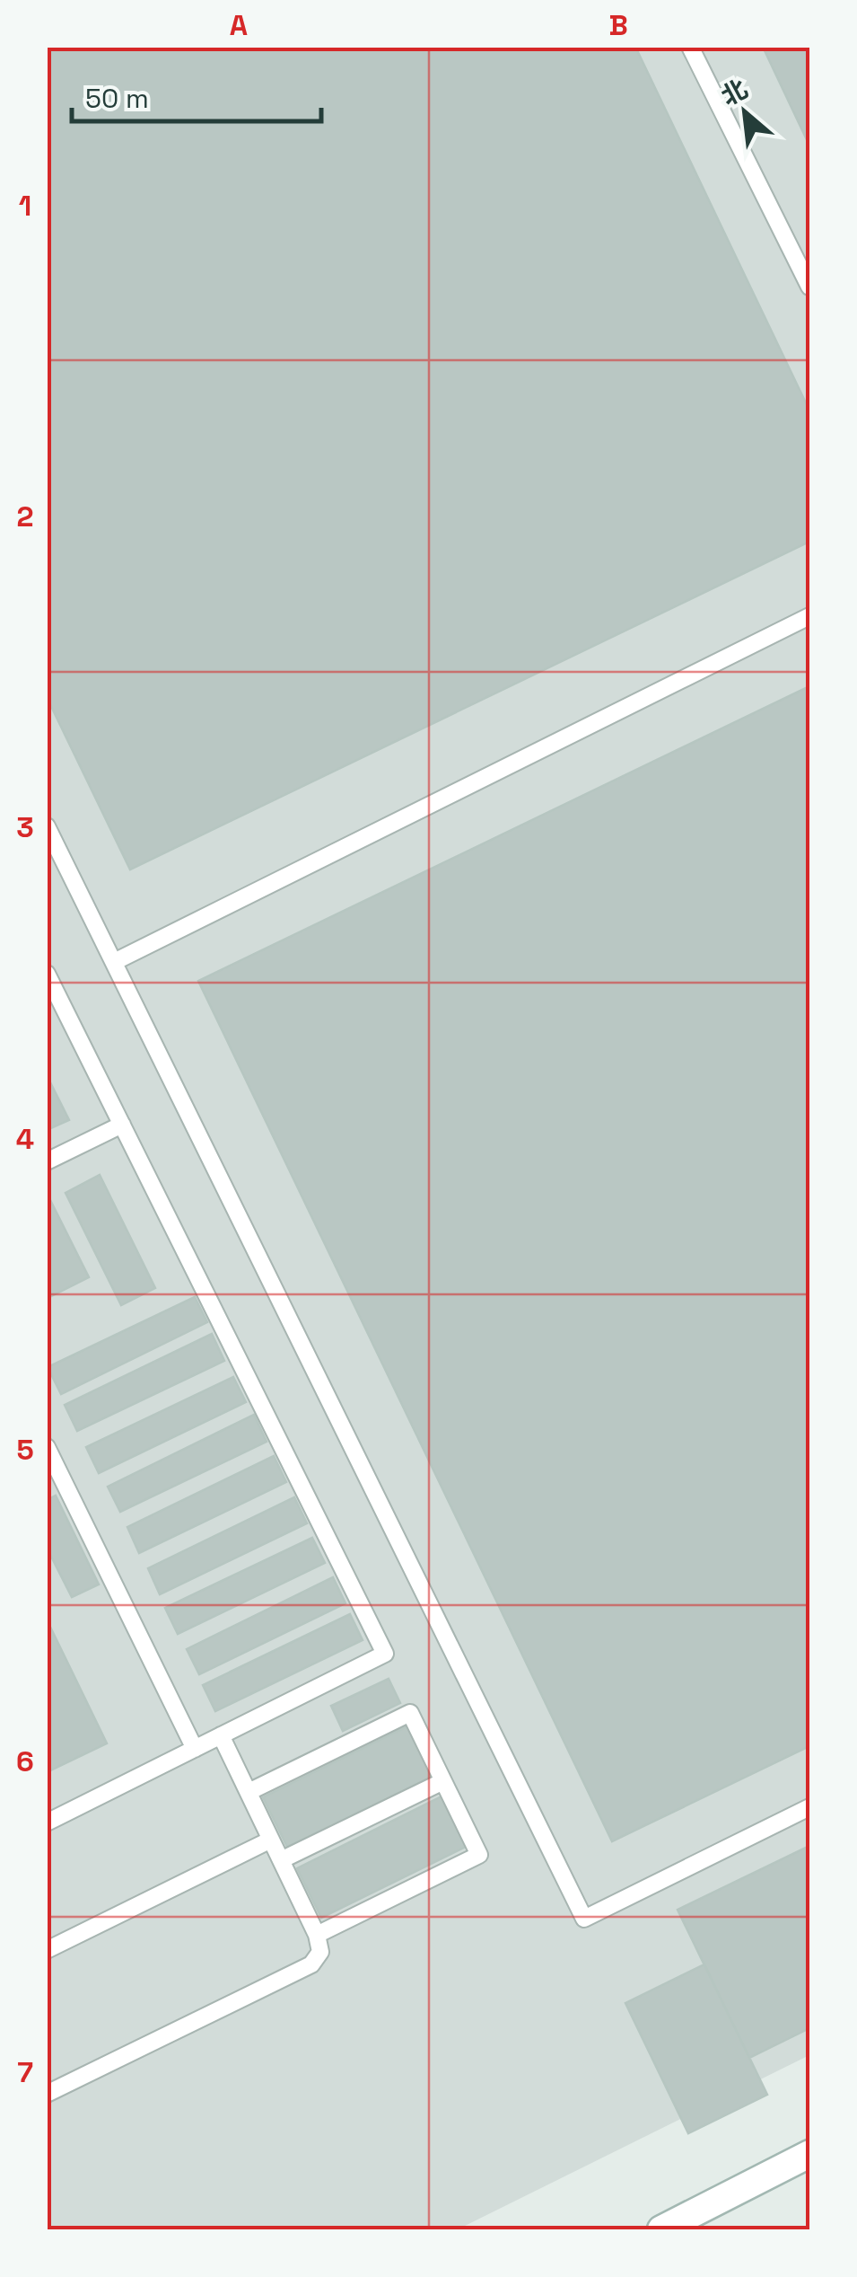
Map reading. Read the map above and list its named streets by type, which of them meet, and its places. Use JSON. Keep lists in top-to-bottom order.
{
  "scale_bar": "50 m",
  "north": "top left",
  "grid": {
    "columns": ["A", "B"],
    "rows": [
      "1",
      "2",
      "3",
      "4",
      "5",
      "6",
      "7"
    ]
  }
}
